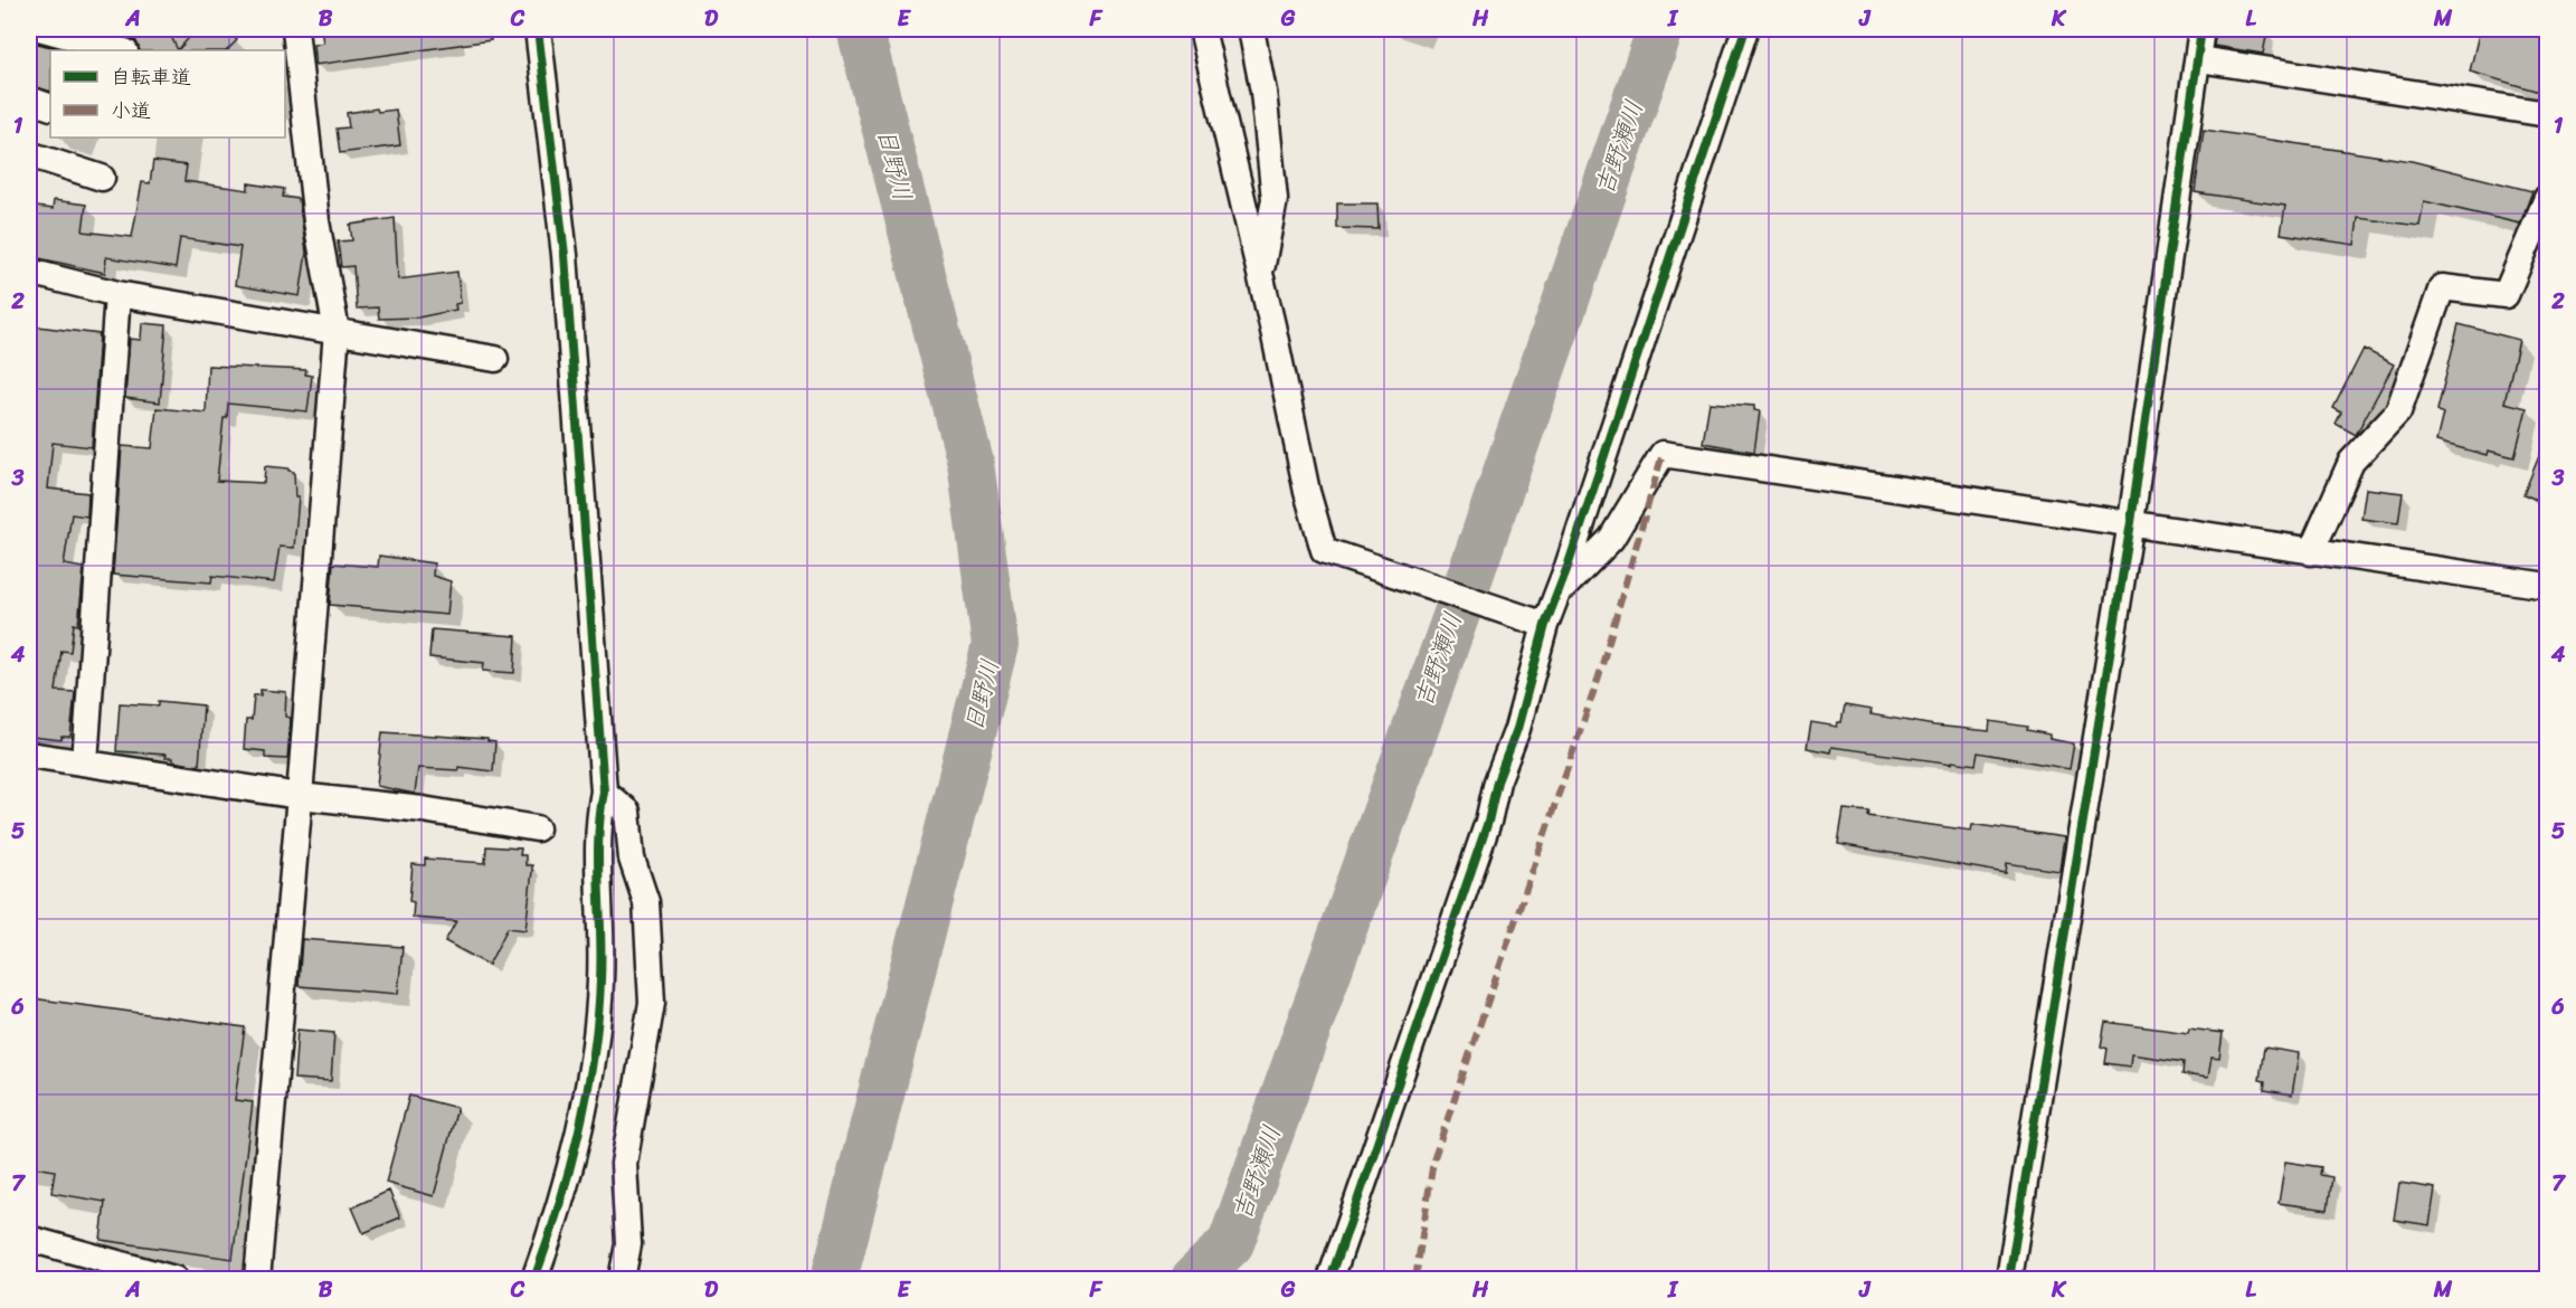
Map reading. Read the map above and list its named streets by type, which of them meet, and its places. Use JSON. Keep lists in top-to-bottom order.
{
  "water": ["吉野瀬川", "日野川"],
  "legend": ["自転車道", "小道"],
  "grid": {
    "columns": [
      "A",
      "B",
      "C",
      "D",
      "E",
      "F",
      "G",
      "H",
      "I",
      "J",
      "K",
      "L",
      "M"
    ],
    "rows": [
      "1",
      "2",
      "3",
      "4",
      "5",
      "6",
      "7"
    ]
  }
}
